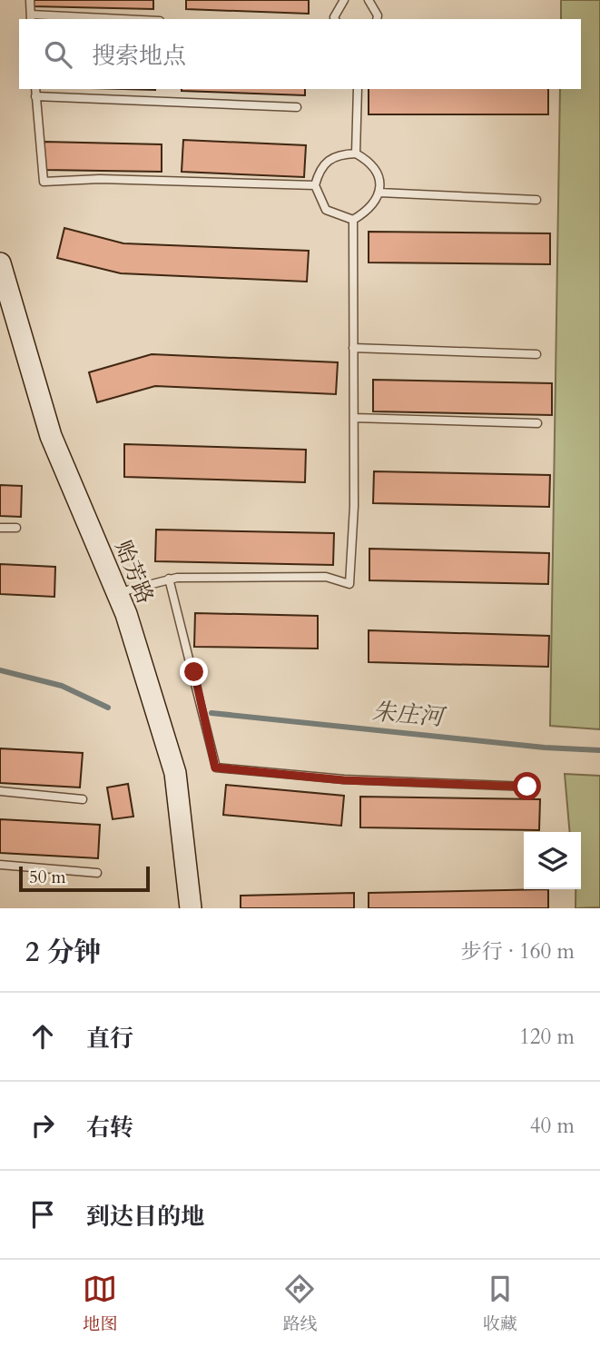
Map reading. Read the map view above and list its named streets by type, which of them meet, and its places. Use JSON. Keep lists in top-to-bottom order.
{
  "streets": {
    "street": ["贻芳路"]
  },
  "water": ["朱庄河"],
  "scale_bar": "50 m",
  "page": {
    "search": "搜索地点",
    "scale": "50 m",
    "heading": ["2 分钟", "步行 · 160 m"],
    "list": [
      ["直行", "120 m"],
      ["右转", "40 m"],
      "到达目的地"
    ],
    "nav": ["地图", "路线", "收藏"]
  }
}
